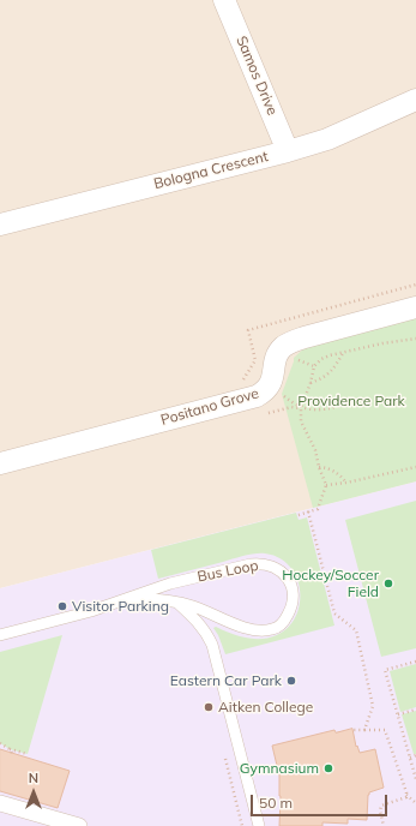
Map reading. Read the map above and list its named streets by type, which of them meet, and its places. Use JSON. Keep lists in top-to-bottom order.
{
  "streets": {
    "street": ["Samos Drive", "Bologna Crescent", "Positano Grove"],
    "lane": ["Bus Loop"]
  },
  "crossings": [
    ["Samos Drive", "Bologna Crescent"]
  ],
  "parks": ["Providence Park"],
  "places": [
    "Hockey/Soccer Field",
    "Visitor Parking",
    "Eastern Car Park",
    "Aitken College",
    "Gymnasium"
  ],
  "scale_bar": "50 m",
  "north": "top"
}
